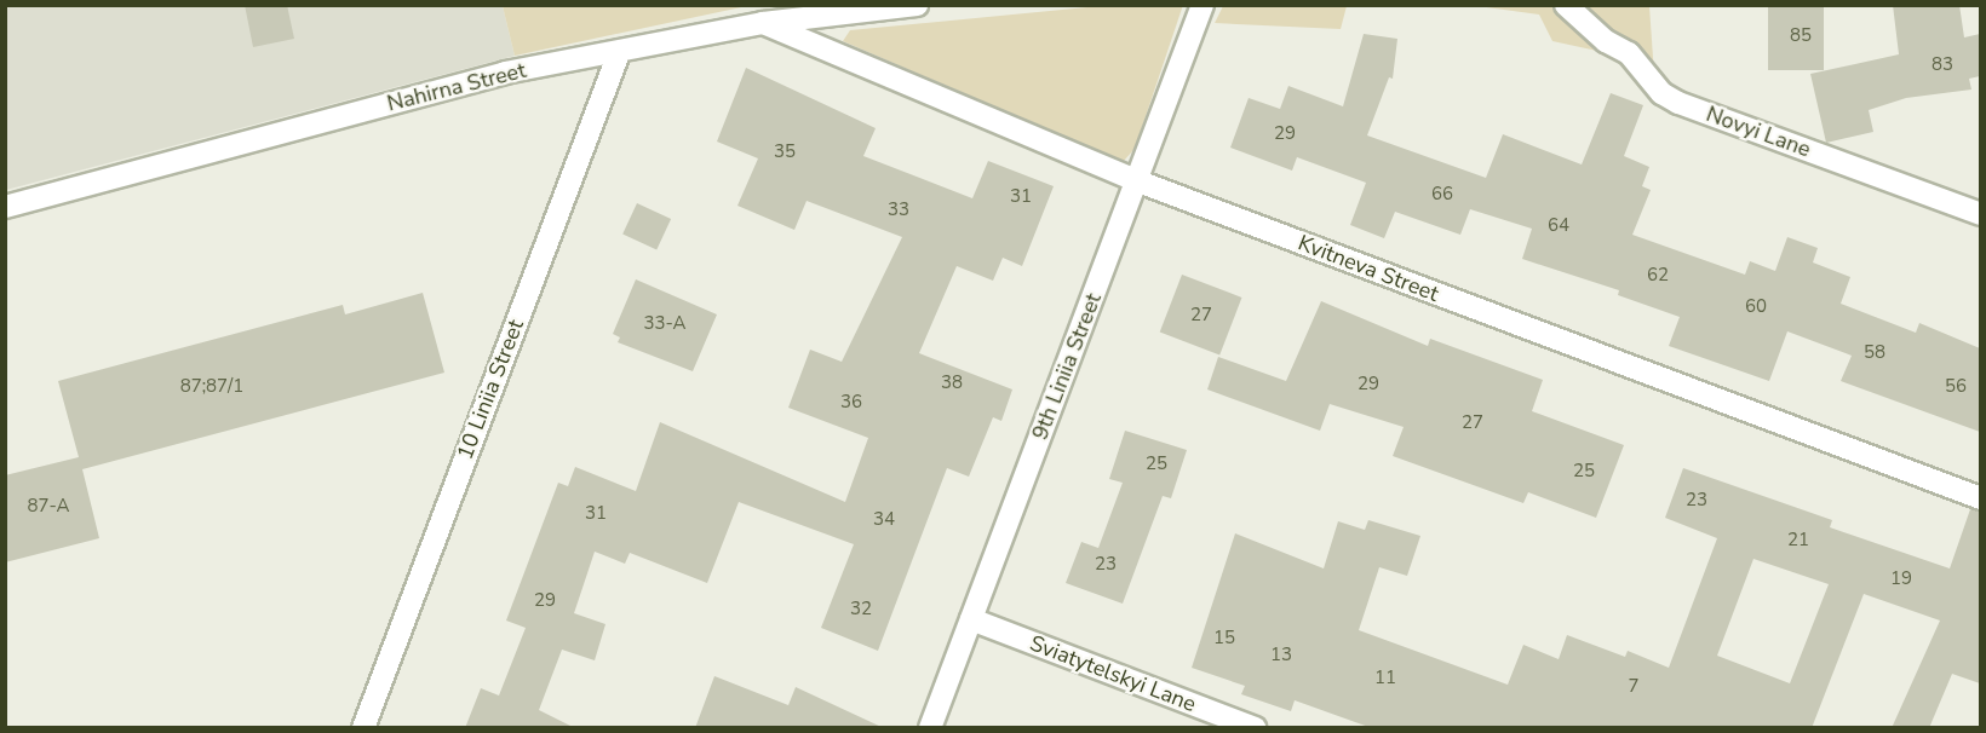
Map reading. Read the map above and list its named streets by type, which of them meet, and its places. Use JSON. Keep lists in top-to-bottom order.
{
  "streets": {
    "street": [
      "Nahirna Street",
      "Novyi Lane",
      "Kvitneva Street",
      "9th Liniia Street",
      "10 Liniia Street",
      "Sviatytelskyi Lane"
    ]
  },
  "crossings": [
    ["Nahirna Street", "Kvitneva Street"],
    ["Nahirna Street", "10 Liniia Street"],
    ["Kvitneva Street", "9th Liniia Street"],
    ["9th Liniia Street", "Sviatytelskyi Lane"]
  ],
  "house_numbers": [
    "85",
    "83",
    "29",
    "35",
    "66",
    "31",
    "33",
    "64",
    "62",
    "60",
    "27",
    "33-А",
    "58",
    "38",
    "29",
    "87;87/1",
    "56",
    "36",
    "27",
    "25",
    "25",
    "23",
    "87-А",
    "31",
    "34",
    "21",
    "23",
    "19",
    "29",
    "32",
    "15",
    "13",
    "11",
    "7"
  ]
}
